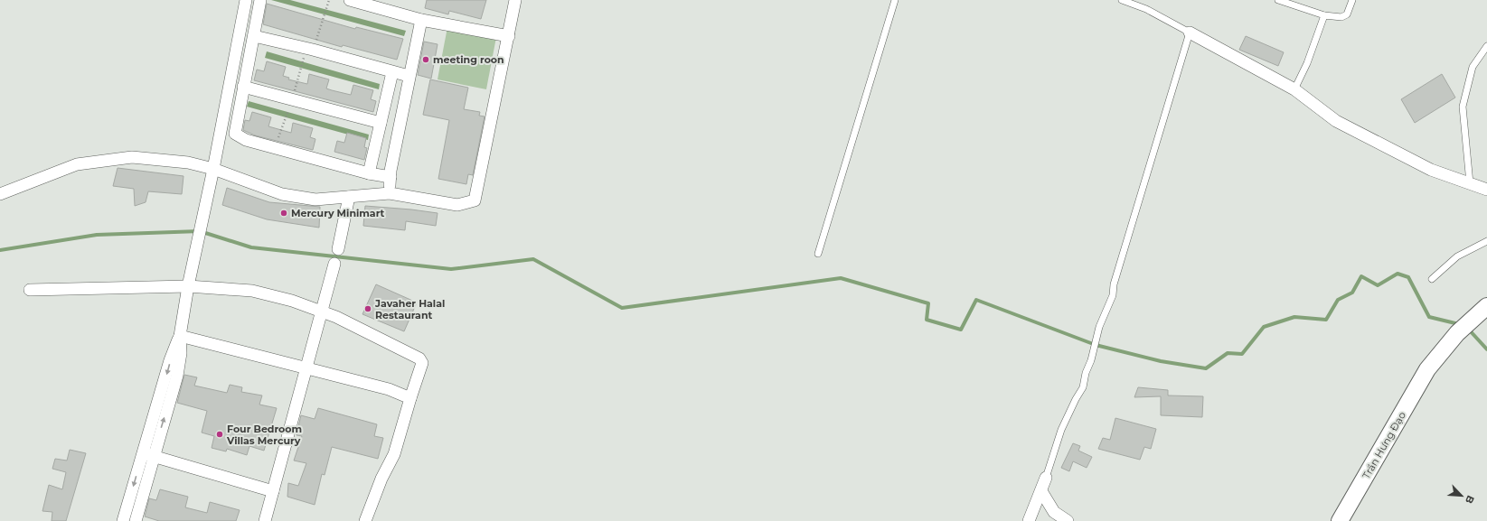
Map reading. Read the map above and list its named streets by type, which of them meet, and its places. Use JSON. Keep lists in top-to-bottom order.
{
  "streets": {
    "main road": ["Trần Hưng Đạo"]
  },
  "places": [
    "meeting roon",
    "Mercury Minimart",
    "Javaher Halal Restaurant",
    "Four Bedroom Villas Mercury"
  ],
  "north": "bottom right"
}
